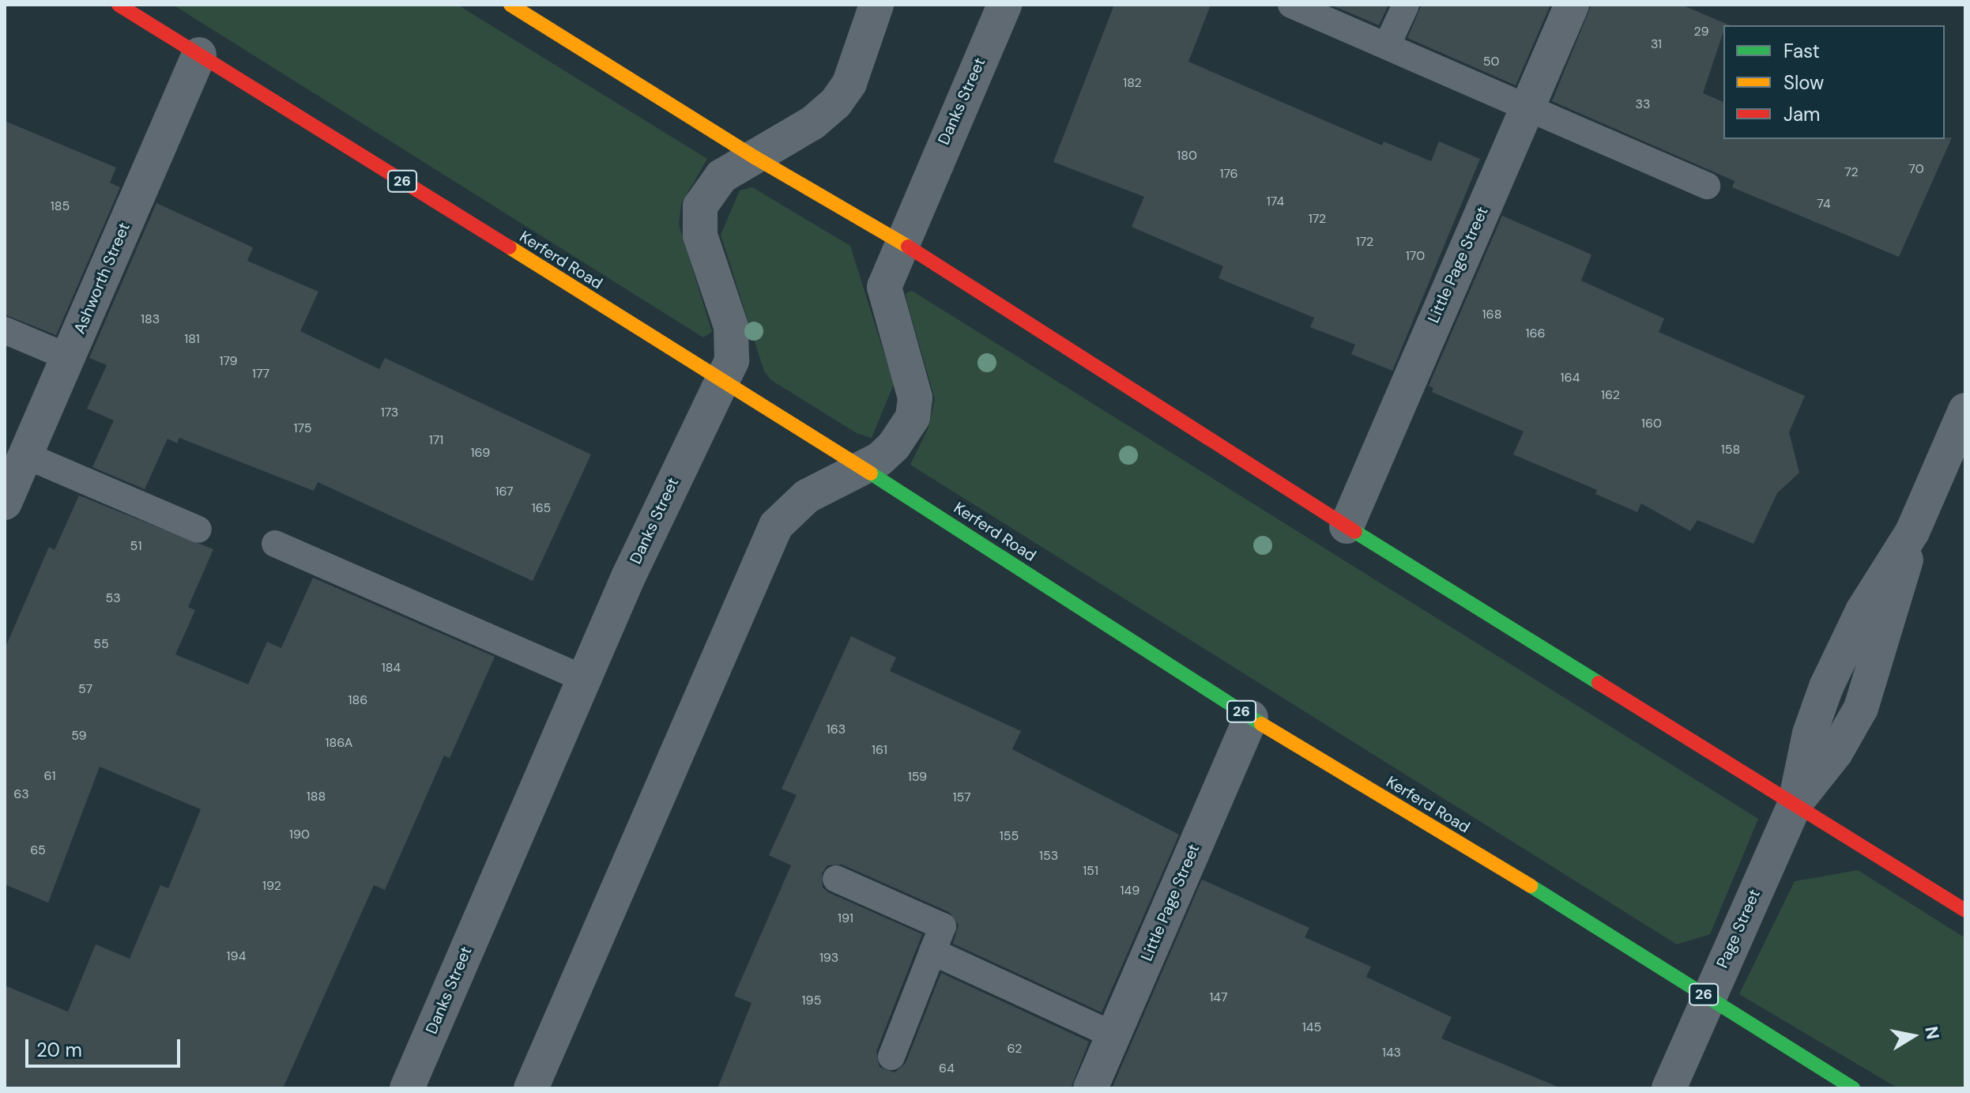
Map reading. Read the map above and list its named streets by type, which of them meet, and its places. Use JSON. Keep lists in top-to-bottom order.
{
  "streets": {
    "main road": ["26", "Kerferd Road"],
    "street": [
      "Danks Street",
      "Little Page Street",
      "Ashworth Street",
      "Page Street"
    ]
  },
  "crossings": [
    ["Danks Street", "Kerferd Road"],
    ["Kerferd Road", "Little Page Street"],
    ["Kerferd Road", "Ashworth Street"],
    ["Kerferd Road", "Page Street"]
  ],
  "house_numbers": [
    "29",
    "31",
    "50",
    "182",
    "33",
    "180",
    "70",
    "72",
    "176",
    "174",
    "74",
    "185",
    "172",
    "172",
    "170",
    "168",
    "183",
    "166",
    "181",
    "179",
    "177",
    "164",
    "162",
    "173",
    "160",
    "175",
    "171",
    "158",
    "169",
    "167",
    "165",
    "51",
    "53",
    "55",
    "184",
    "57",
    "186",
    "163",
    "59",
    "186A",
    "161",
    "61",
    "159",
    "63",
    "188",
    "157",
    "190",
    "155",
    "65",
    "153",
    "151",
    "192",
    "149",
    "191",
    "194",
    "193",
    "147",
    "195",
    "145",
    "62",
    "143",
    "64"
  ],
  "legend": ["Fast", "Slow", "Jam"],
  "scale_bar": "20 m",
  "north": "right"
}
